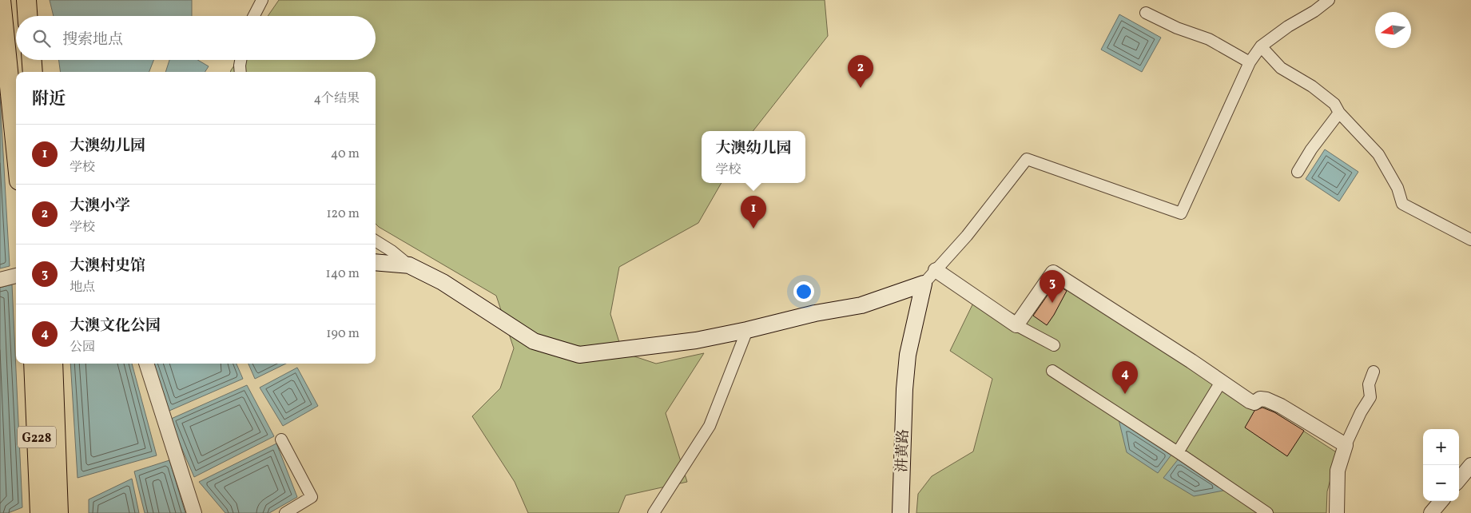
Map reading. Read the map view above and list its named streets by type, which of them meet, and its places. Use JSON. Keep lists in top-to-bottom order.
{
  "streets": {
    "highway": ["G228"],
    "main road": ["汫黄路"]
  },
  "north": "left",
  "page": {
    "search": "搜索地点",
    "pins": [
      "2",
      "1",
      "3",
      "4"
    ],
    "heading": ["附近", "4个结果"],
    "list": [
      {
        "mark": "1",
        "name": "大澳幼儿园",
        "note": "学校",
        "value": "40 m"
      },
      {
        "mark": "2",
        "name": "大澳小学",
        "note": "学校",
        "value": "120 m"
      },
      {
        "mark": "3",
        "name": "大澳村史馆",
        "note": "地点",
        "value": "140 m"
      },
      {
        "mark": "4",
        "name": "大澳文化公园",
        "note": "公园",
        "value": "190 m"
      }
    ],
    "popup": ["大澳幼儿园", "学校"],
    "map_buttons": ["+", "−"]
  }
}
